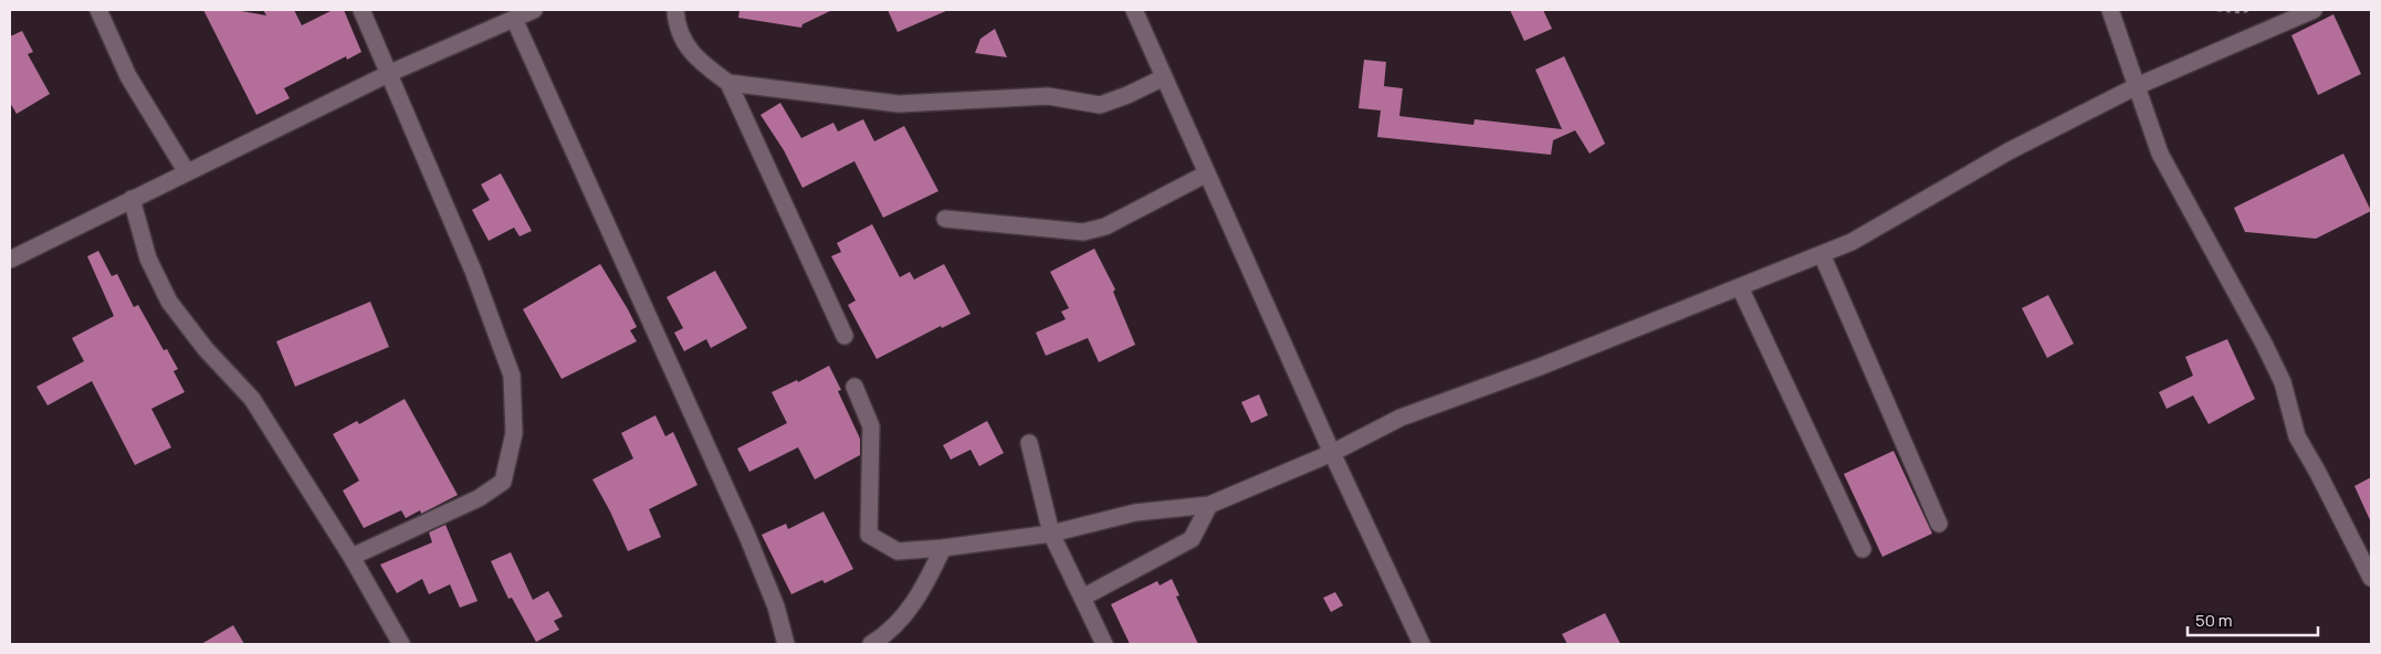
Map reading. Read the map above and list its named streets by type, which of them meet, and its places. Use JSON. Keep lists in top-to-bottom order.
{
  "scale_bar": "50 m"
}
